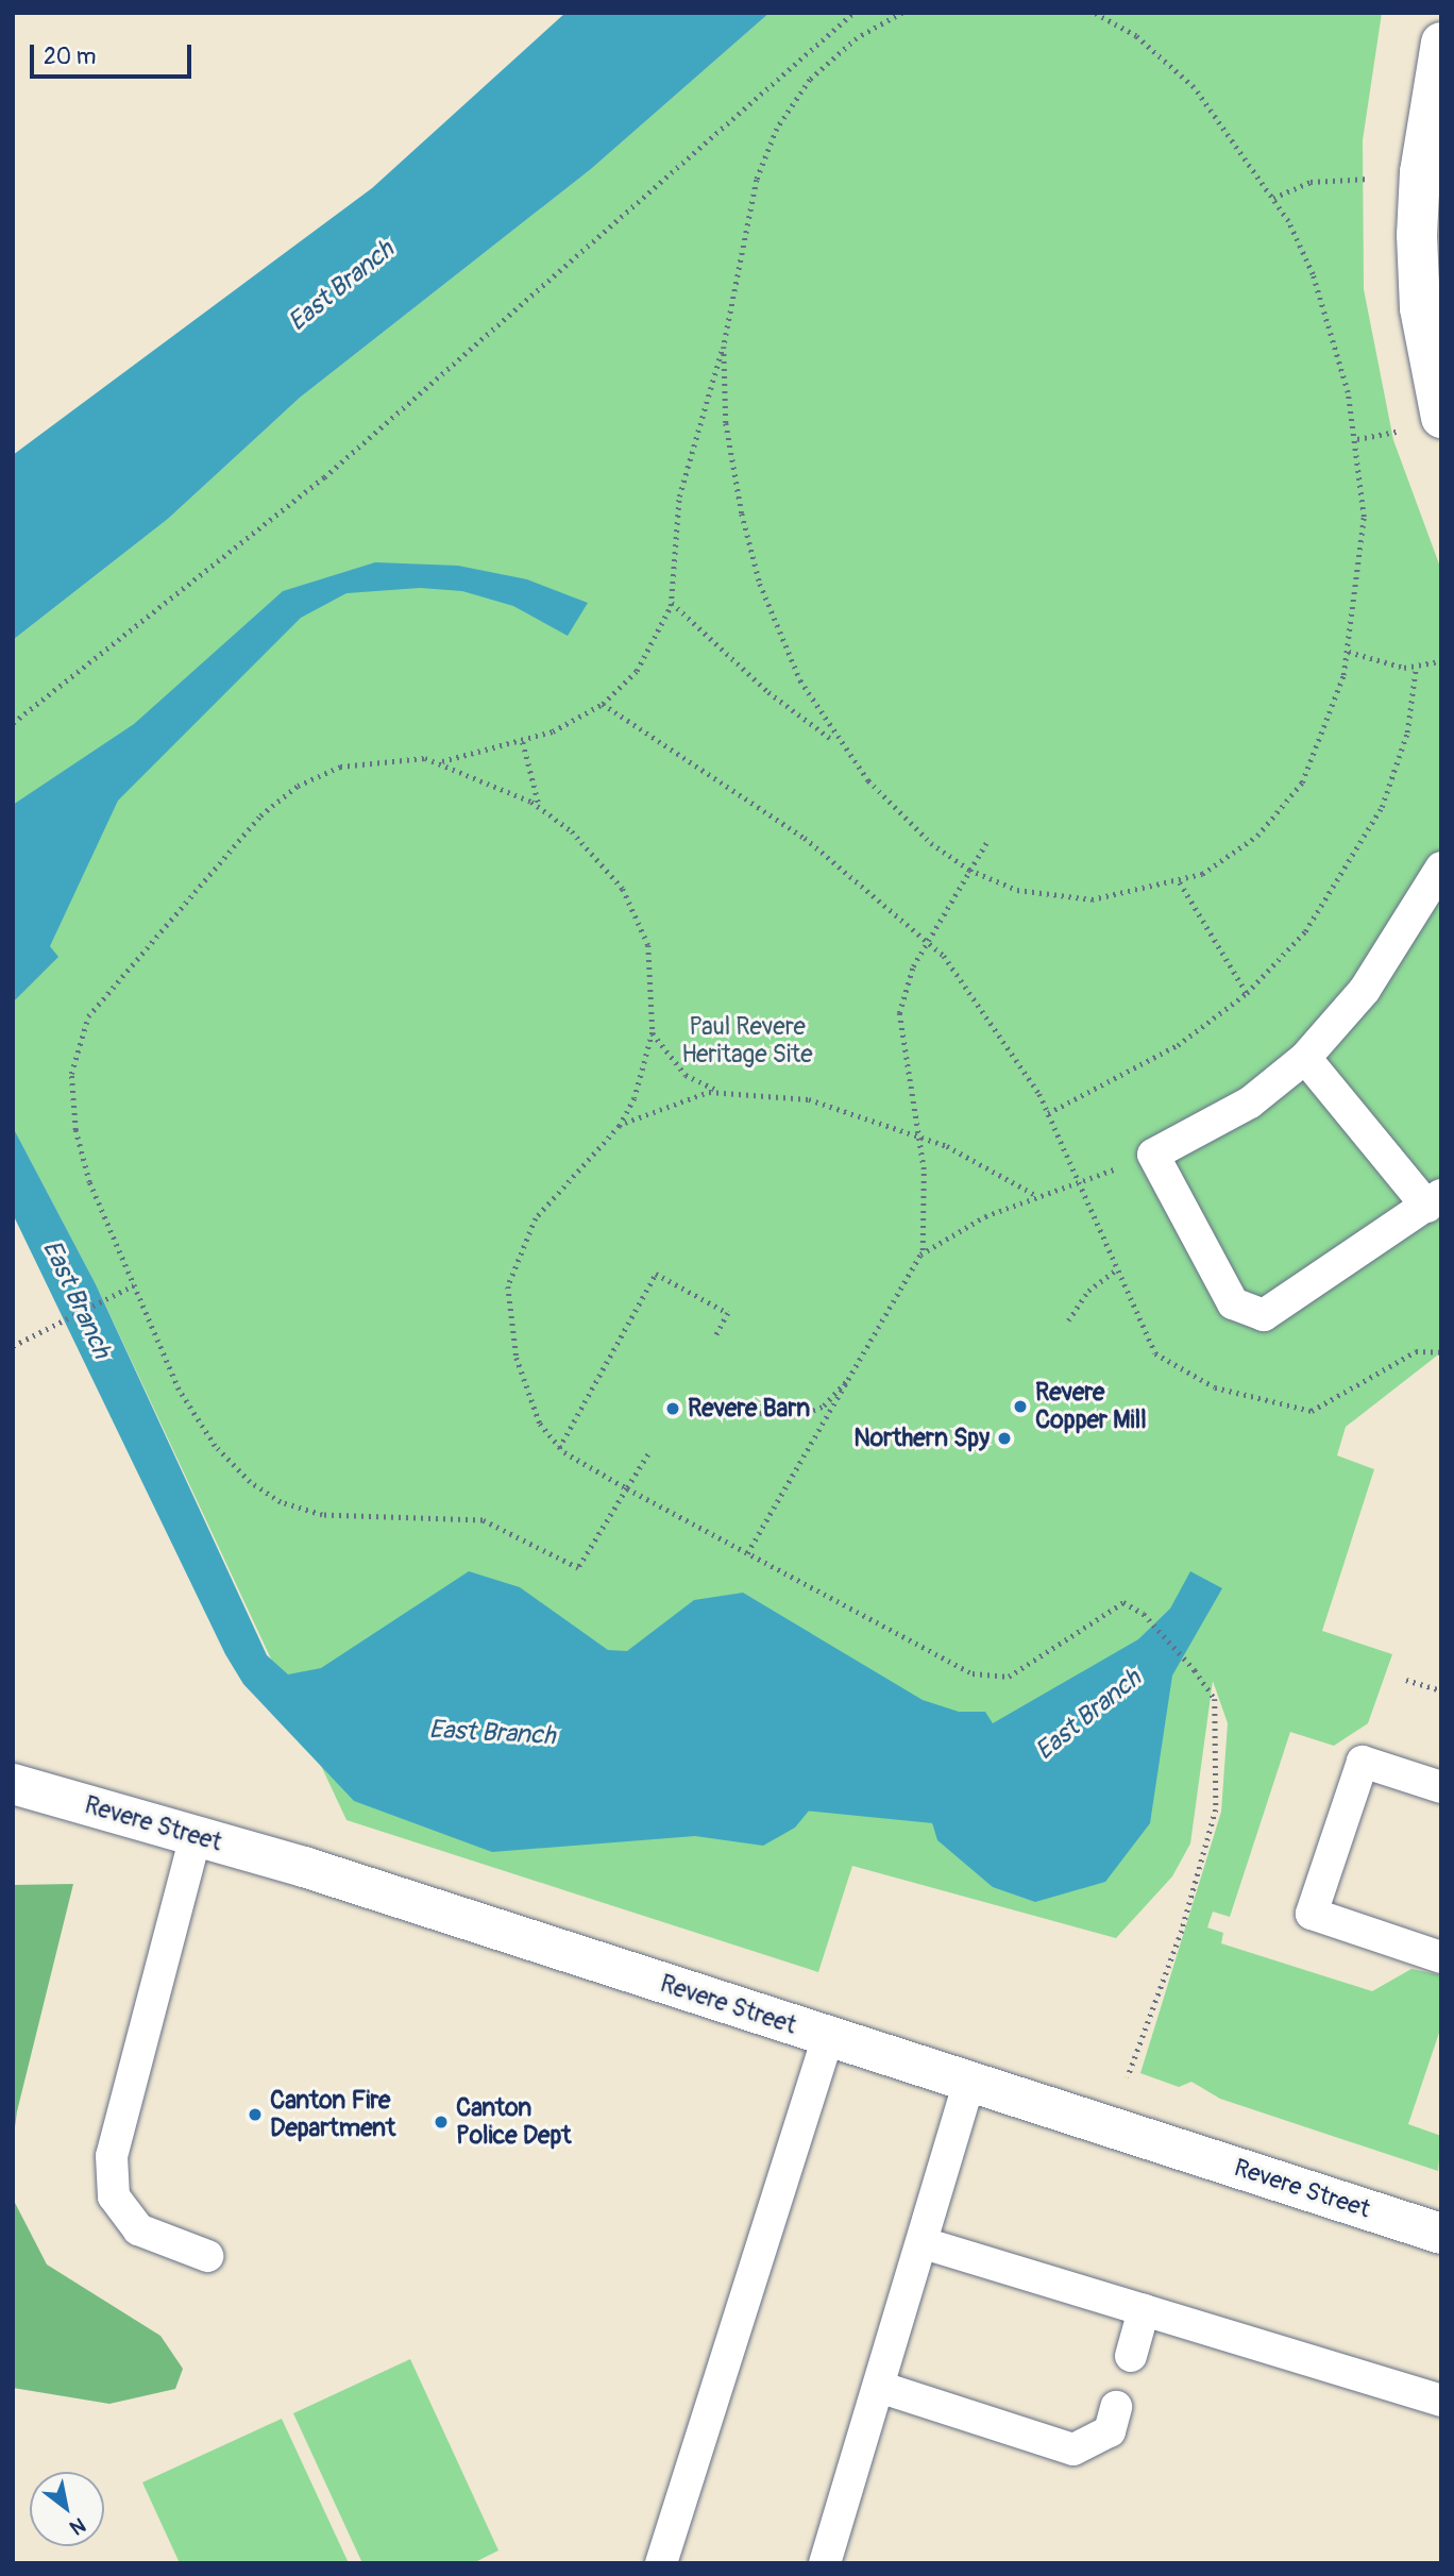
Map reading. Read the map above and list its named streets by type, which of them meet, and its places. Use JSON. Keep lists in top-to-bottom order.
{
  "streets": {
    "street": ["Revere Street"]
  },
  "water": ["East Branch"],
  "parks": ["Paul Revere Heritage Site"],
  "places": [
    "Revere Copper Mill",
    "Revere Barn",
    "Northern Spy",
    "Canton Fire Department",
    "Canton Police Dept"
  ],
  "scale_bar": "20 m",
  "north": "bottom right"
}
